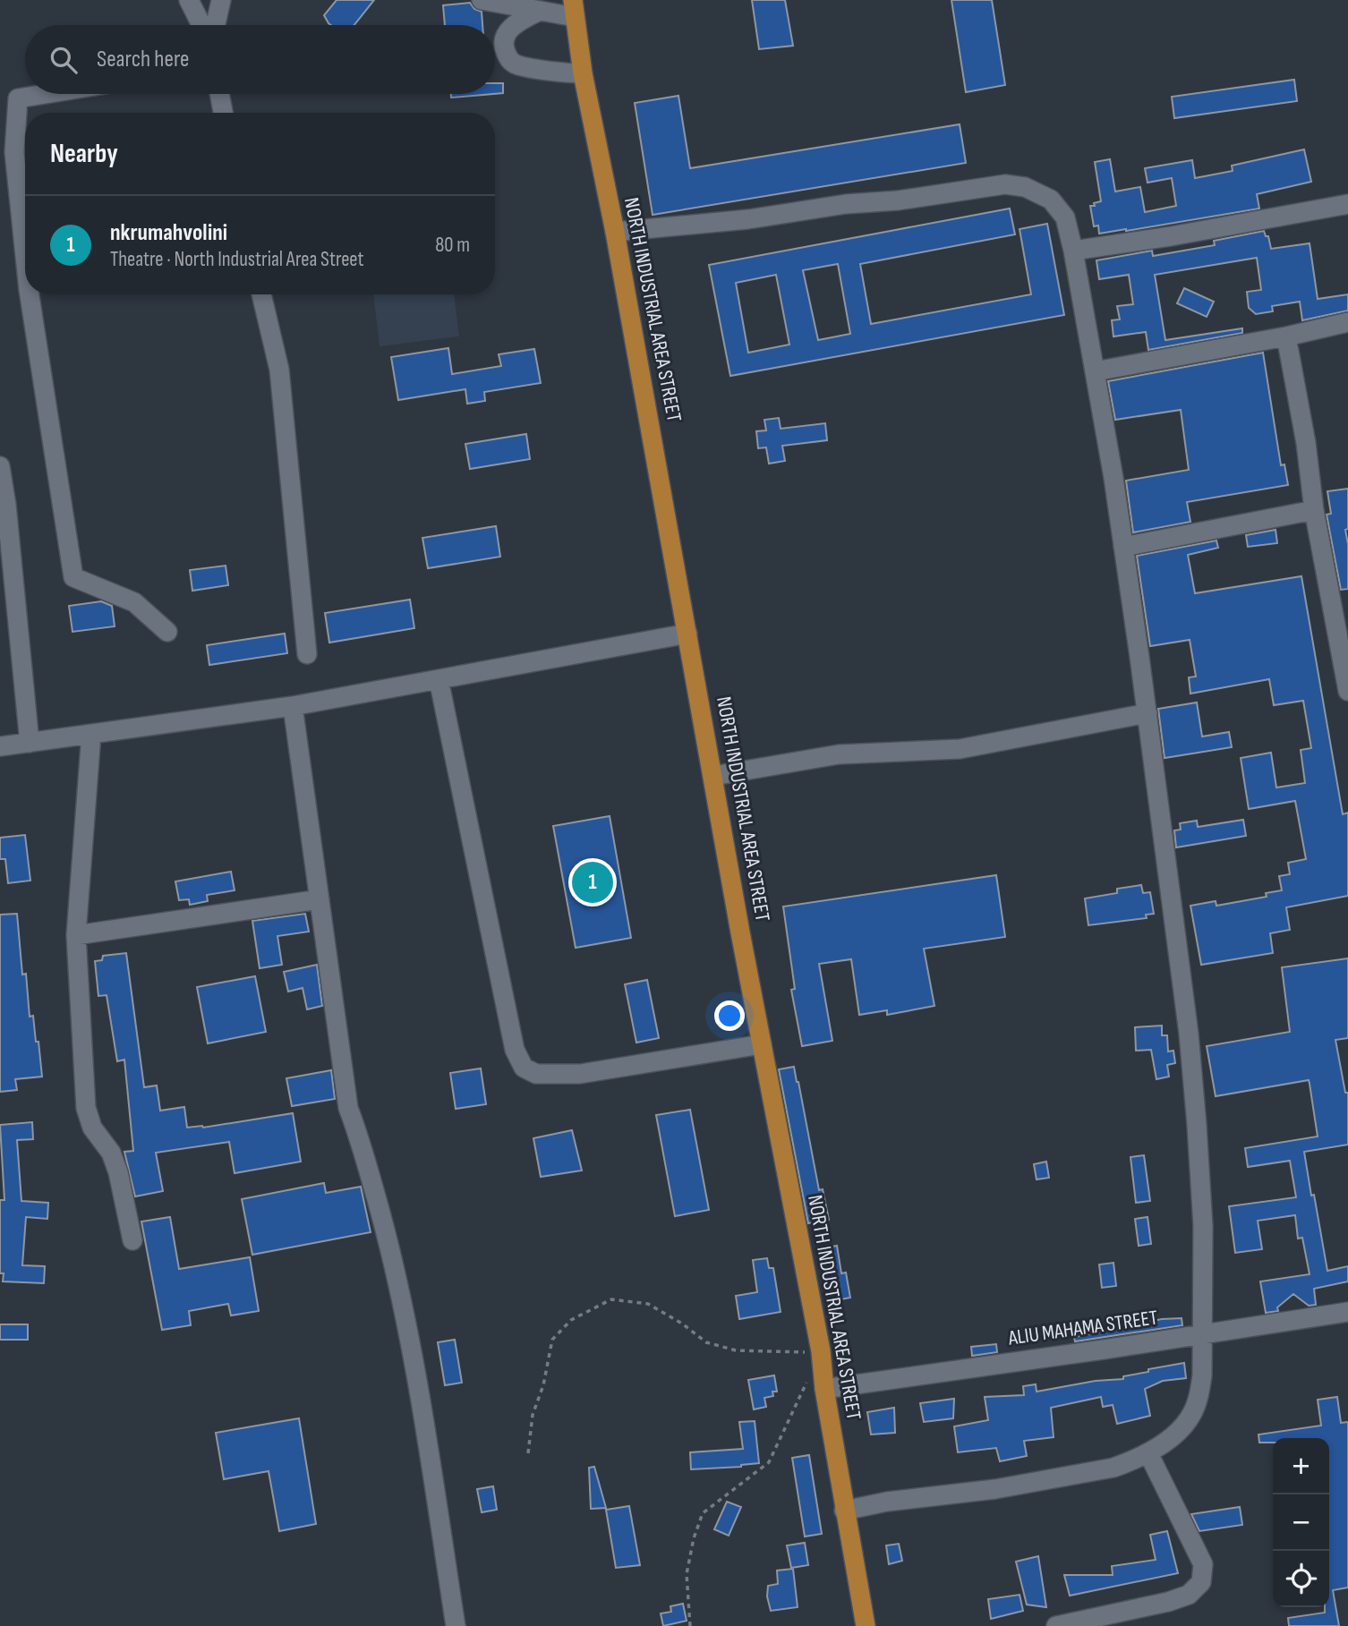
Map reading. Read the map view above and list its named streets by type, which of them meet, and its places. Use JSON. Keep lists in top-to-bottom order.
{
  "streets": {
    "main road": ["NORTH INDUSTRIAL AREA STREET"],
    "street": ["ALIU MAHAMA STREET"]
  },
  "crossings": [
    ["NORTH INDUSTRIAL AREA STREET", "ALIU MAHAMA STREET"]
  ],
  "page": {
    "search": "Search here",
    "heading": "Nearby",
    "list": [
      {
        "mark": "1",
        "name": "nkrumahvolini",
        "note": "Theatre · North Industrial Area Street",
        "value": "80 m"
      }
    ],
    "pins": "1",
    "map_buttons": ["+", "−"]
  }
}
